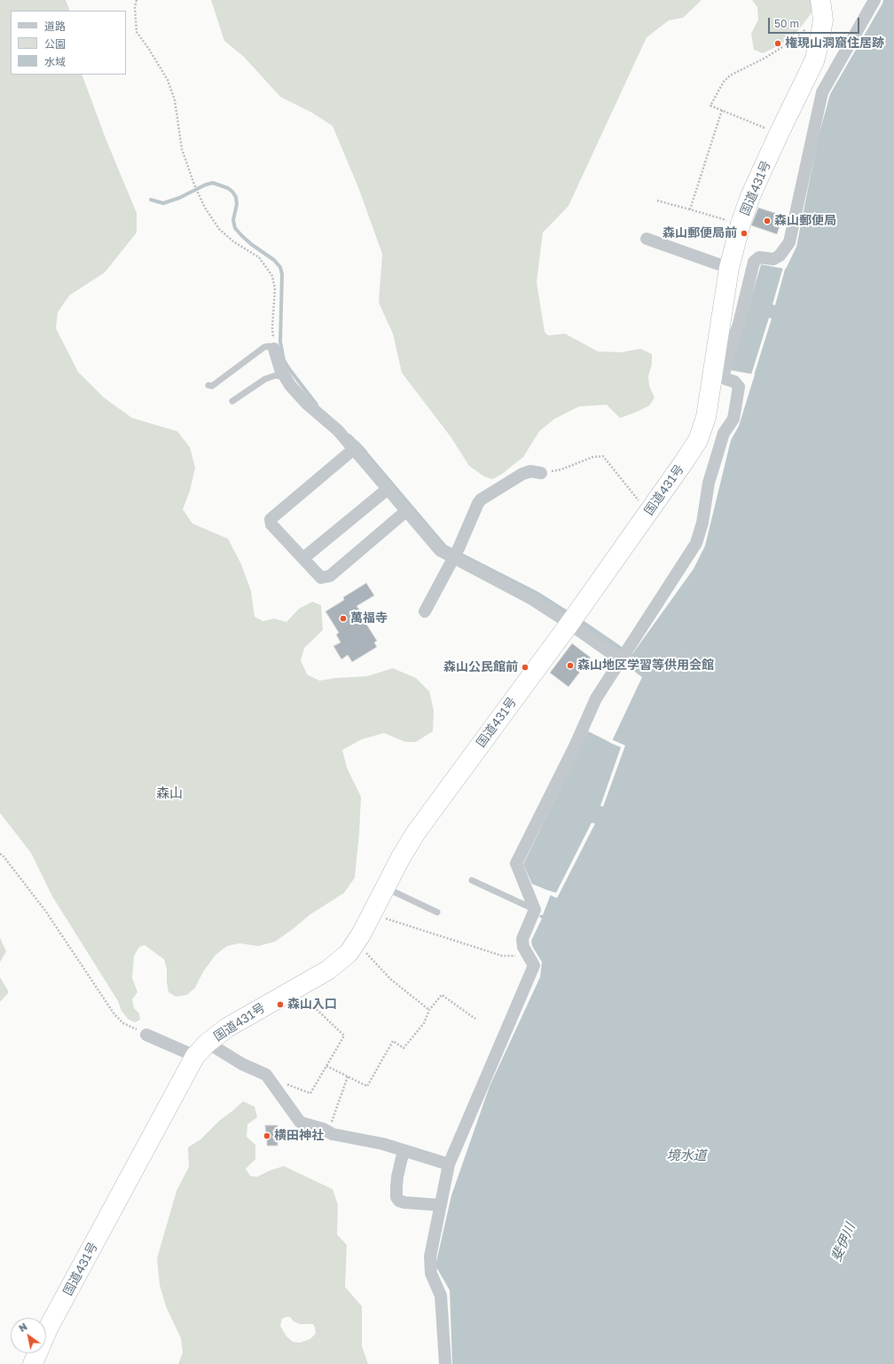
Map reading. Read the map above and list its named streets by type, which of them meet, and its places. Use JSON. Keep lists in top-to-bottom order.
{
  "streets": {
    "highway": ["国道431号"]
  },
  "districts": ["森山"],
  "water": ["境水道", "斐伊川"],
  "places": [
    "権現山洞窟住居跡",
    "森山郵便局",
    "森山郵便局前",
    "萬福寺",
    "森山地区学習等供用会館",
    "森山公民館前",
    "森山入口",
    "横田神社"
  ],
  "legend": ["道路", "公園", "水域"],
  "scale_bar": "50 m",
  "north": "top left"
}
